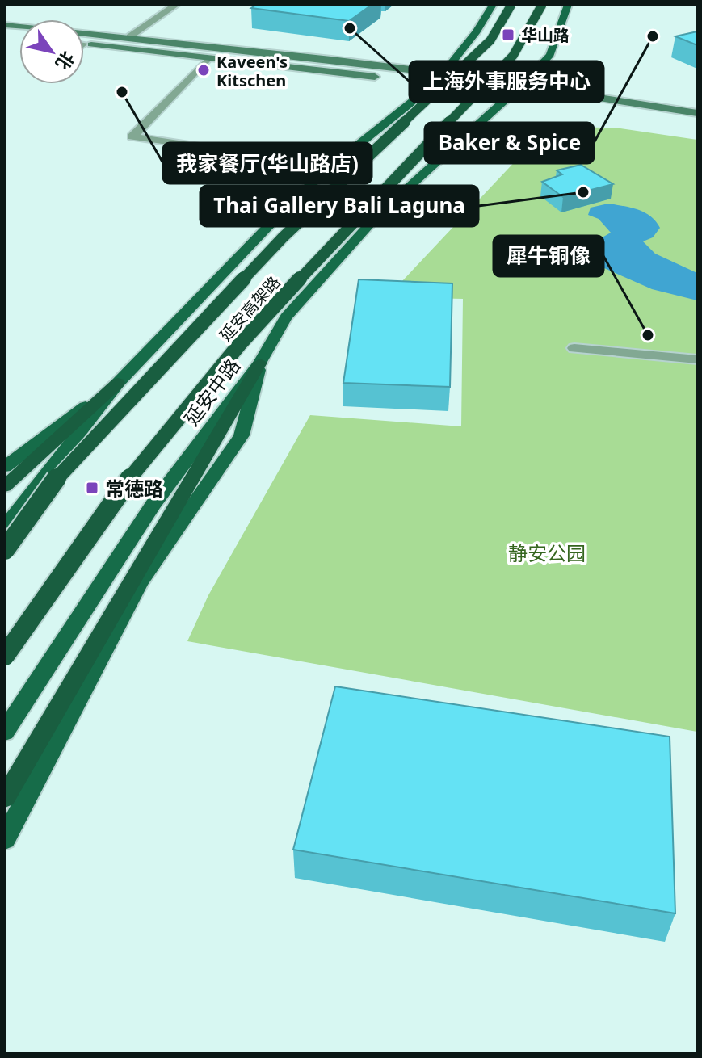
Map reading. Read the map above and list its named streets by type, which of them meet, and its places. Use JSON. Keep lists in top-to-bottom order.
{
  "streets": {
    "highway": ["延安高架路"],
    "main road": ["延安中路"]
  },
  "parks": ["静安公园"],
  "places": {
    "other": [
      "上海外事服务中心",
      "Baker & Spice",
      "Kaveen's Kitschen",
      "我家餐厅(华山路店)",
      "Thai Gallery Bali Laguna",
      "犀牛铜像"
    ],
    "transit": ["华山路", "常德路"]
  },
  "north": "bottom right"
}
